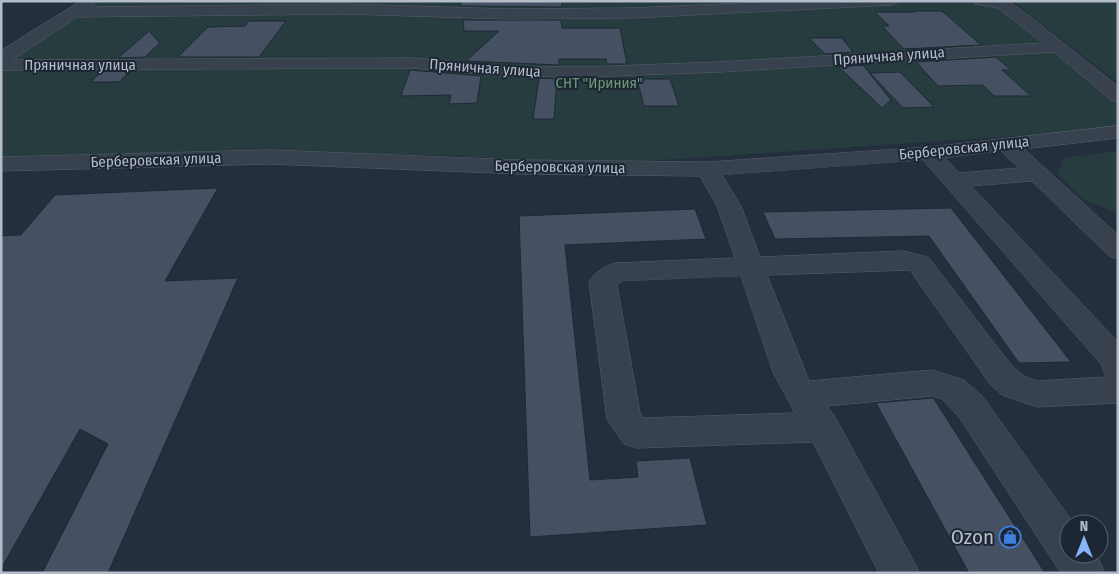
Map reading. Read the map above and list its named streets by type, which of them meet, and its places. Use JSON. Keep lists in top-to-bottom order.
{
  "streets": {
    "street": ["Пряничная улица", "Берберовская улица"]
  },
  "parks": ["СНТ \"Ириния\""],
  "places": {
    "shop": ["Ozon"]
  },
  "north": "top"
}
